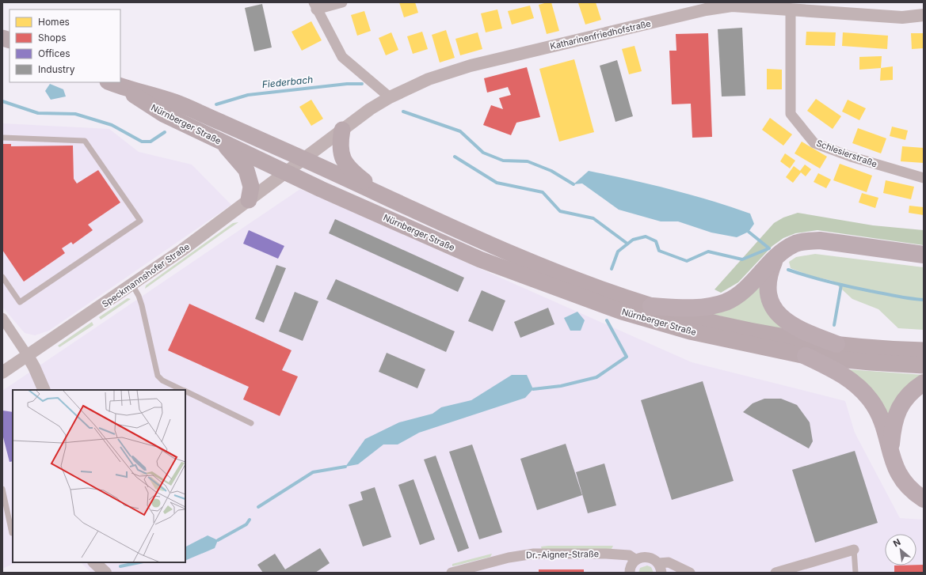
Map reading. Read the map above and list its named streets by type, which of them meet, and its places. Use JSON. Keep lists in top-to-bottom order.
{
  "streets": {
    "main road": ["Nürnberger Straße"],
    "street": [
      "Katharinenfriedhofstraße",
      "Schlesierstraße",
      "Speckmannshofer Straße",
      "Dr.-Aigner-Straße"
    ]
  },
  "crossings": [
    ["Katharinenfriedhofstraße", "Nürnberger Straße"],
    ["Katharinenfriedhofstraße", "Schlesierstraße"],
    ["Katharinenfriedhofstraße", "Speckmannshofer Straße"],
    ["Nürnberger Straße", "Speckmannshofer Straße"]
  ],
  "water": ["Fiederbach"],
  "legend": [
    "Homes",
    "Shops",
    "Offices",
    "Industry"
  ],
  "north": "top left"
}
